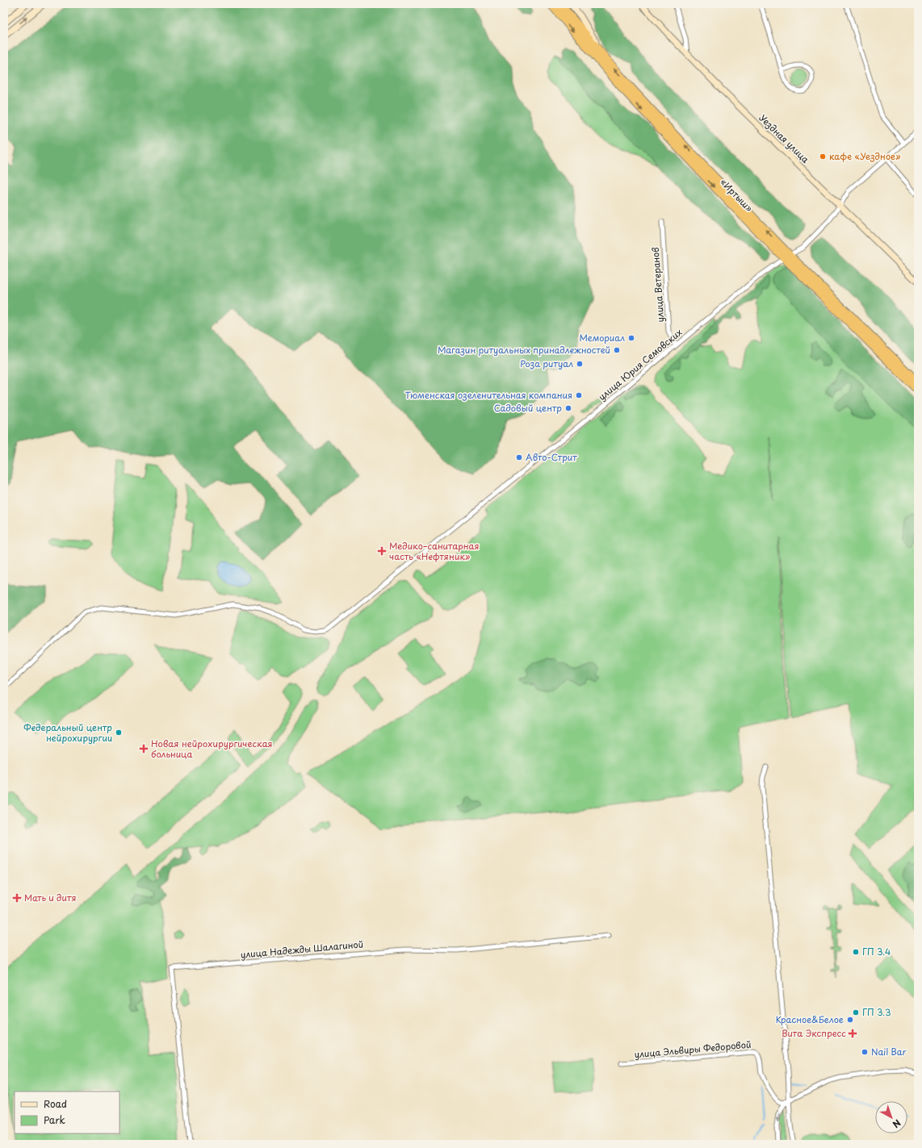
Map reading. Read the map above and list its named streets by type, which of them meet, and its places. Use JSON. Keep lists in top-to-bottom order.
{
  "streets": {
    "highway": ["«Иртыш»"],
    "street": [
      "Уездная улица",
      "улица Ветеранов",
      "улица Юрия Семовских",
      "улица Надежды Шалагиной",
      "улица Эльвиры Федоровой"
    ]
  },
  "crossings": [
    ["Уездная улица", "улица Юрия Семовских"],
    ["«Иртыш»", "улица Юрия Семовских"],
    ["улица Ветеранов", "улица Юрия Семовских"]
  ],
  "places": {
    "other": [
      "кафе «Уездное»",
      "Мемориал",
      "Магазин ритуальных принадлежностей",
      "Роза ритуал",
      "Тюменская озеленительная компания",
      "Садовый центр",
      "Авто-Стрит",
      "Федеральный центр нейрохирургии",
      "ГП 3.4",
      "ГП 3.3",
      "Красное&Белое",
      "Nail Bar"
    ],
    "health": [
      "Медико–санитарная часть «Нефтяник»",
      "Новая нейрохирургическая больница",
      "Мать и дитя",
      "Вита Экспресс"
    ]
  },
  "legend": ["Road", "Park"],
  "north": "bottom right"
}
